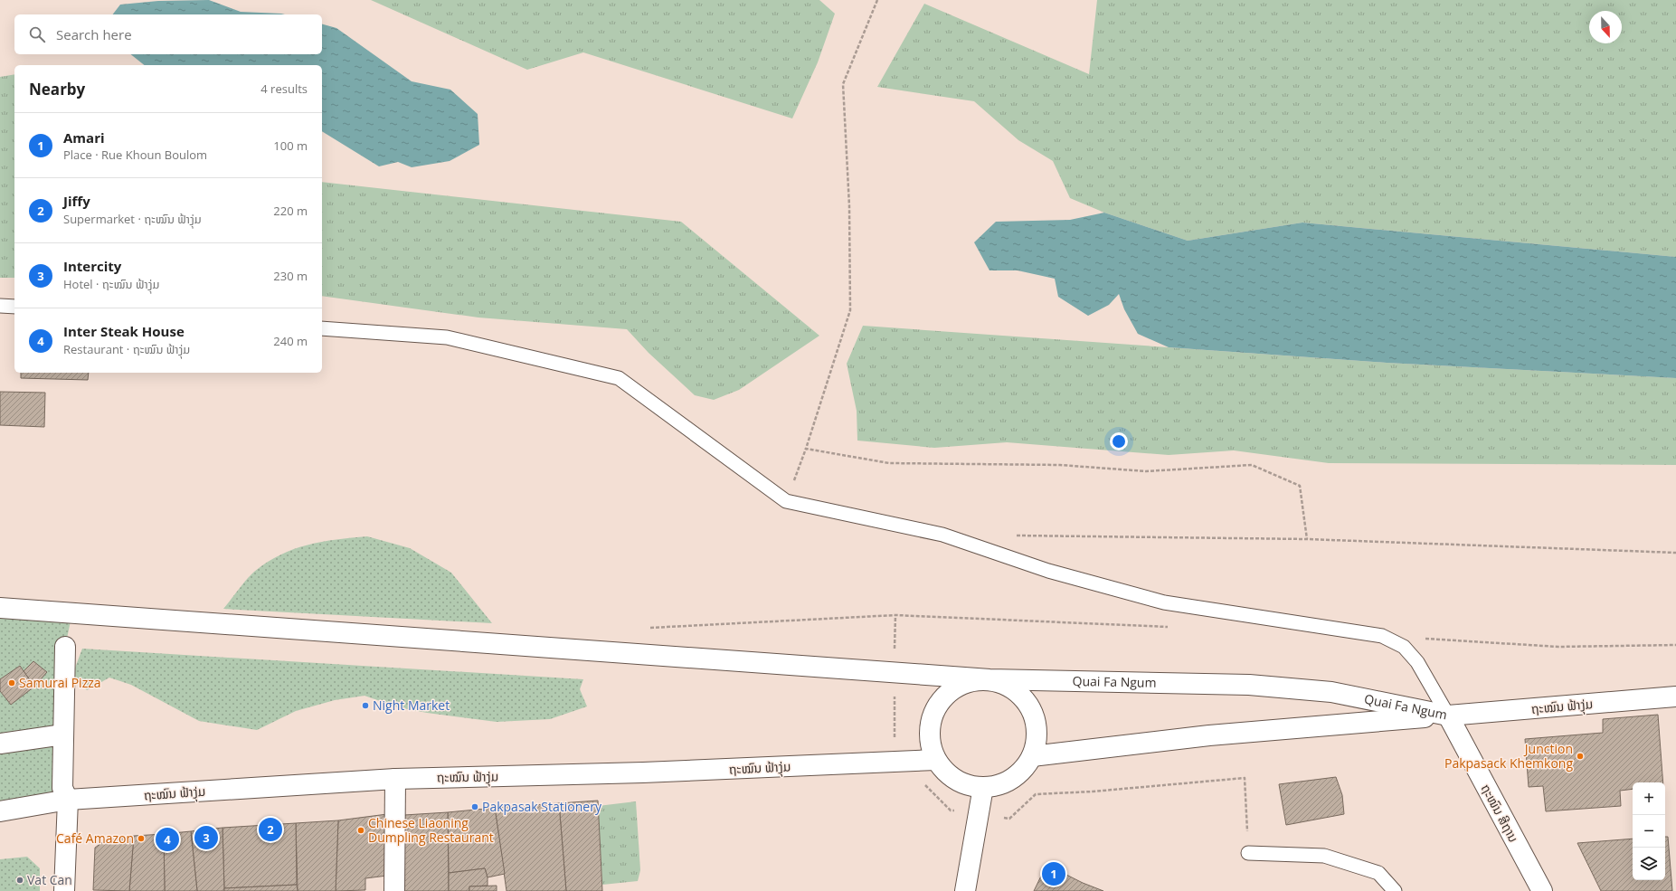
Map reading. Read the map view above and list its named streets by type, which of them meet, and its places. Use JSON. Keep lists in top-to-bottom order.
{
  "streets": {
    "street": ["Quai Fa Ngum", "ຖະໝົນ ຟ້າງຸ່ມ", "ຖະໜົນ ສີຖານ"]
  },
  "crossings": [
    ["Quai Fa Ngum", "ຖະໝົນ ຟ້າງຸ່ມ"],
    ["Quai Fa Ngum", "ຖະໜົນ ສີຖານ"],
    ["ຖະໝົນ ຟ້າງຸ່ມ", "ຖະໜົນ ສີຖານ"]
  ],
  "places": [
    "Samurai Pizza",
    "Night Market",
    "Junction Pakpasack Khemkong",
    "Pakpasak Stationery",
    "Chinese Liaoning Dumpling Restaurant",
    "Café Amazon",
    "Vat Can"
  ],
  "north": "bottom",
  "page": {
    "search": "Search here",
    "heading": ["Nearby", "4 results"],
    "list": [
      {
        "mark": "1",
        "name": "Amari",
        "note": "Place · Rue Khoun Boulom",
        "value": "100 m"
      },
      {
        "mark": "2",
        "name": "Jiffy",
        "note": "Supermarket · ຖະໝົນ ຟ້າງຸ່ມ",
        "value": "220 m"
      },
      {
        "mark": "3",
        "name": "Intercity",
        "note": "Hotel · ຖະໝົນ ຟ້າງຸ່ມ",
        "value": "230 m"
      },
      {
        "mark": "4",
        "name": "Inter Steak House",
        "note": "Restaurant · ຖະໝົນ ຟ້າງຸ່ມ",
        "value": "240 m"
      }
    ],
    "map_buttons": ["+", "−"],
    "pins": [
      "2",
      "3",
      "4",
      "1"
    ]
  }
}
